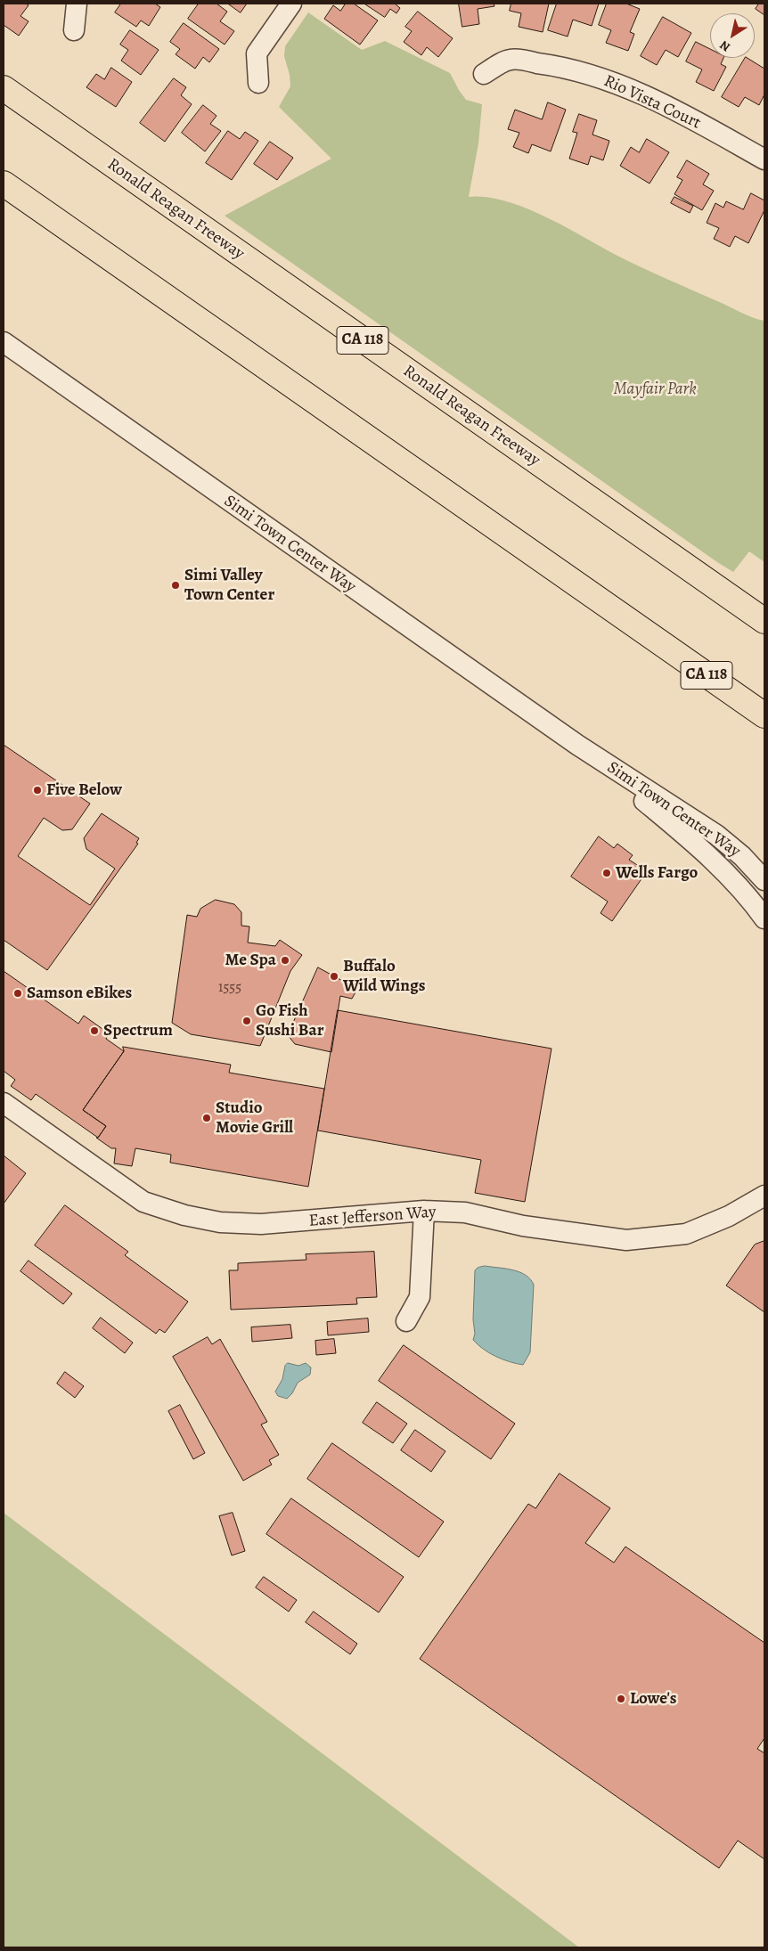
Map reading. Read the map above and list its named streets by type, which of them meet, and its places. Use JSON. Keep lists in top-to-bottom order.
{
  "streets": {
    "highway": ["Ronald Reagan Freeway", "CA 118"],
    "street": ["Rio Vista Court", "Simi Town Center Way", "East Jefferson Way"]
  },
  "parks": ["Mayfair Park"],
  "places": [
    "Simi Valley Town Center",
    "Five Below",
    "Wells Fargo",
    "Me Spa",
    "Buffalo Wild Wings",
    "Samson eBikes",
    "Go Fish Sushi Bar",
    "Spectrum",
    "Studio Movie Grill",
    "Lowe's"
  ],
  "house_numbers": ["1555"],
  "north": "bottom left"
}
